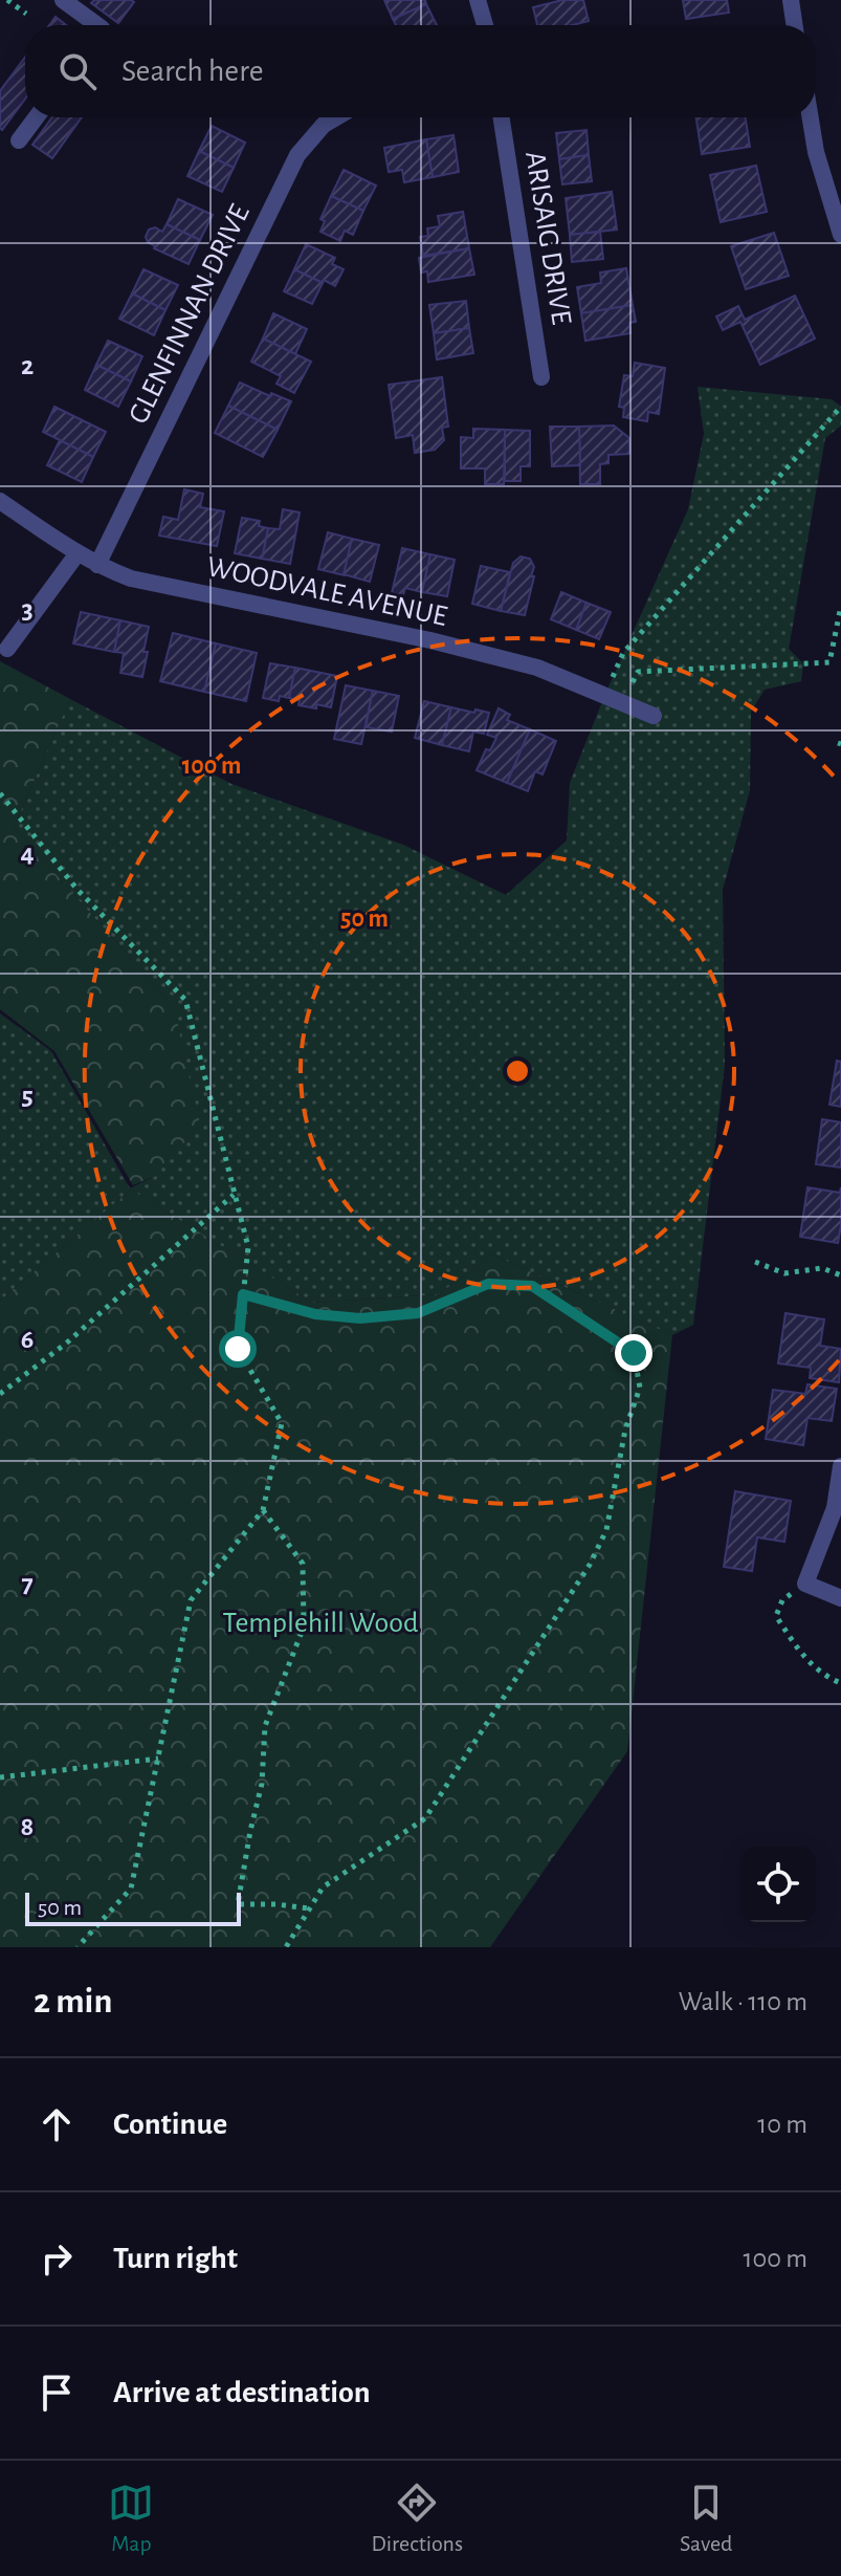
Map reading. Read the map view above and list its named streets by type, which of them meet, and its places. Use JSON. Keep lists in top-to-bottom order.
{
  "streets": {
    "street": ["ARISAIG DRIVE", "GLENFINNAN DRIVE", "WOODVALE AVENUE"]
  },
  "crossings": [
    ["GLENFINNAN DRIVE", "WOODVALE AVENUE"]
  ],
  "parks": ["Templehill Wood"],
  "scale_bar": "50 m",
  "page": {
    "search": "Search here",
    "scale": "50 m",
    "heading": ["2 min", "Walk · 110 m"],
    "list": [
      ["Continue", "10 m"],
      ["Turn right", "100 m"],
      "Arrive at destination"
    ],
    "nav": ["Map", "Directions", "Saved"]
  },
  "grid": {
    "rows": [
      "2",
      "3",
      "4",
      "5",
      "6",
      "7",
      "8"
    ]
  },
  "rings": ["100 m", "50 m"]
}
